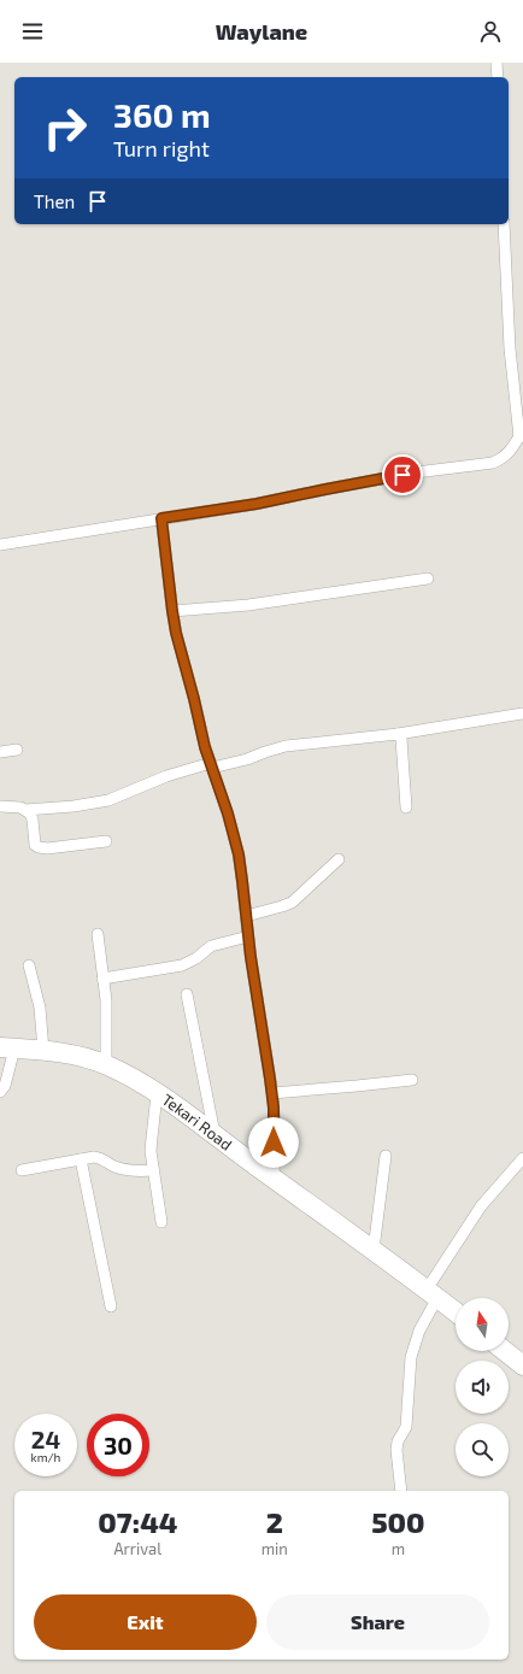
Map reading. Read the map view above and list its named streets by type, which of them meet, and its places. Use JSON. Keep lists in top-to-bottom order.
{
  "streets": {
    "highway": ["Tekari Road"]
  },
  "north": "top",
  "page": {
    "header": "Waylane",
    "turn": ["360 m", "Turn right"],
    "then": "Then",
    "speed": "24 km/h",
    "limit": "30",
    "eta": [
      "07:44",
      "Arrival",
      "2",
      "min",
      "500",
      "m"
    ],
    "buttons": ["Exit", "Share"]
  }
}
